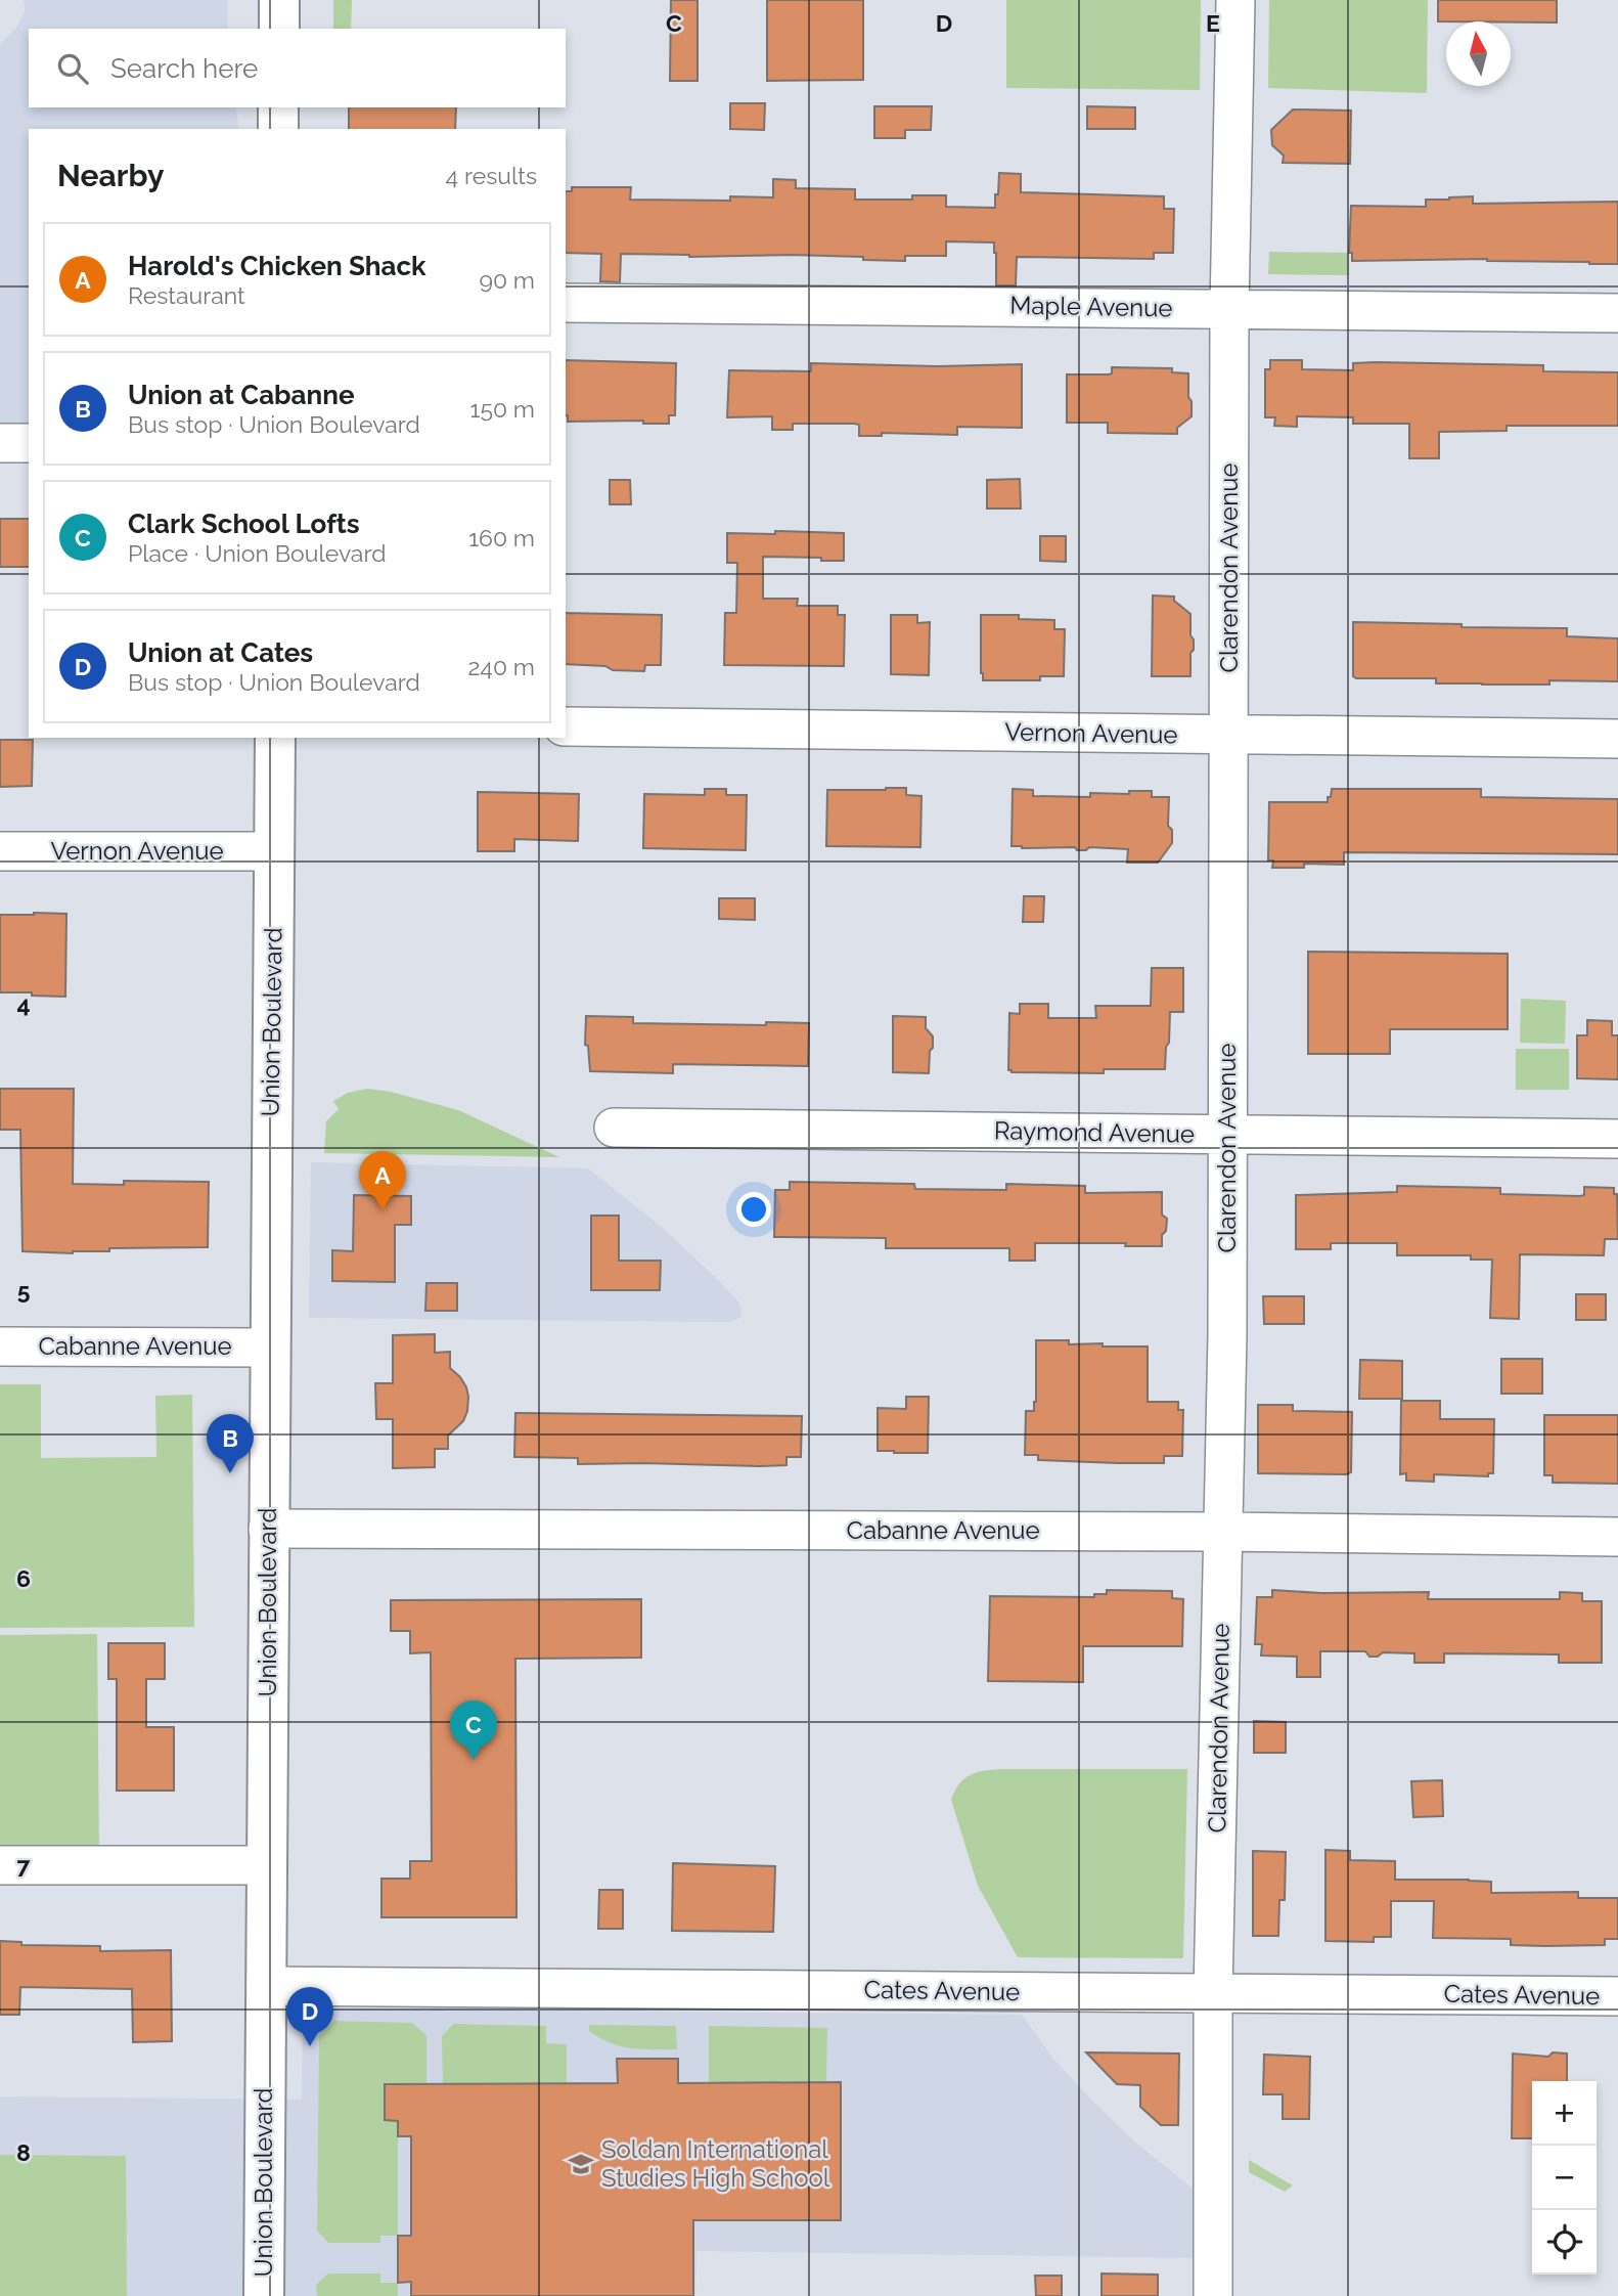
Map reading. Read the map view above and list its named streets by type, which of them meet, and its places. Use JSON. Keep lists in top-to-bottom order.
{
  "streets": {
    "main road": ["Union Boulevard"],
    "street": [
      "Maple Avenue",
      "Clarendon Avenue",
      "Vernon Avenue",
      "Raymond Avenue",
      "Cabanne Avenue",
      "Cates Avenue"
    ]
  },
  "crossings": [
    ["Maple Avenue", "Clarendon Avenue"],
    ["Clarendon Avenue", "Vernon Avenue"],
    ["Clarendon Avenue", "Raymond Avenue"],
    ["Clarendon Avenue", "Cabanne Avenue"],
    ["Clarendon Avenue", "Cates Avenue"],
    ["Vernon Avenue", "Union Boulevard"],
    ["Union Boulevard", "Cabanne Avenue"],
    ["Union Boulevard", "Cates Avenue"]
  ],
  "places": {
    "school or university": ["Soldan International Studies High School"]
  },
  "north": "top",
  "page": {
    "search": "Search here",
    "heading": ["Nearby", "4 results"],
    "list": [
      {
        "mark": "A",
        "name": "Harold's Chicken Shack",
        "note": "Restaurant",
        "value": "90 m"
      },
      {
        "mark": "B",
        "name": "Union at Cabanne",
        "note": "Bus stop · Union Boulevard",
        "value": "150 m"
      },
      {
        "mark": "C",
        "name": "Clark School Lofts",
        "note": "Place · Union Boulevard",
        "value": "160 m"
      },
      {
        "mark": "D",
        "name": "Union at Cates",
        "note": "Bus stop · Union Boulevard",
        "value": "240 m"
      }
    ],
    "pins": [
      "A",
      "B",
      "C",
      "D"
    ],
    "map_buttons": ["+", "−"]
  },
  "grid": {
    "columns": ["C", "D", "E"],
    "rows": [
      "4",
      "5",
      "6",
      "7",
      "8"
    ]
  }
}
